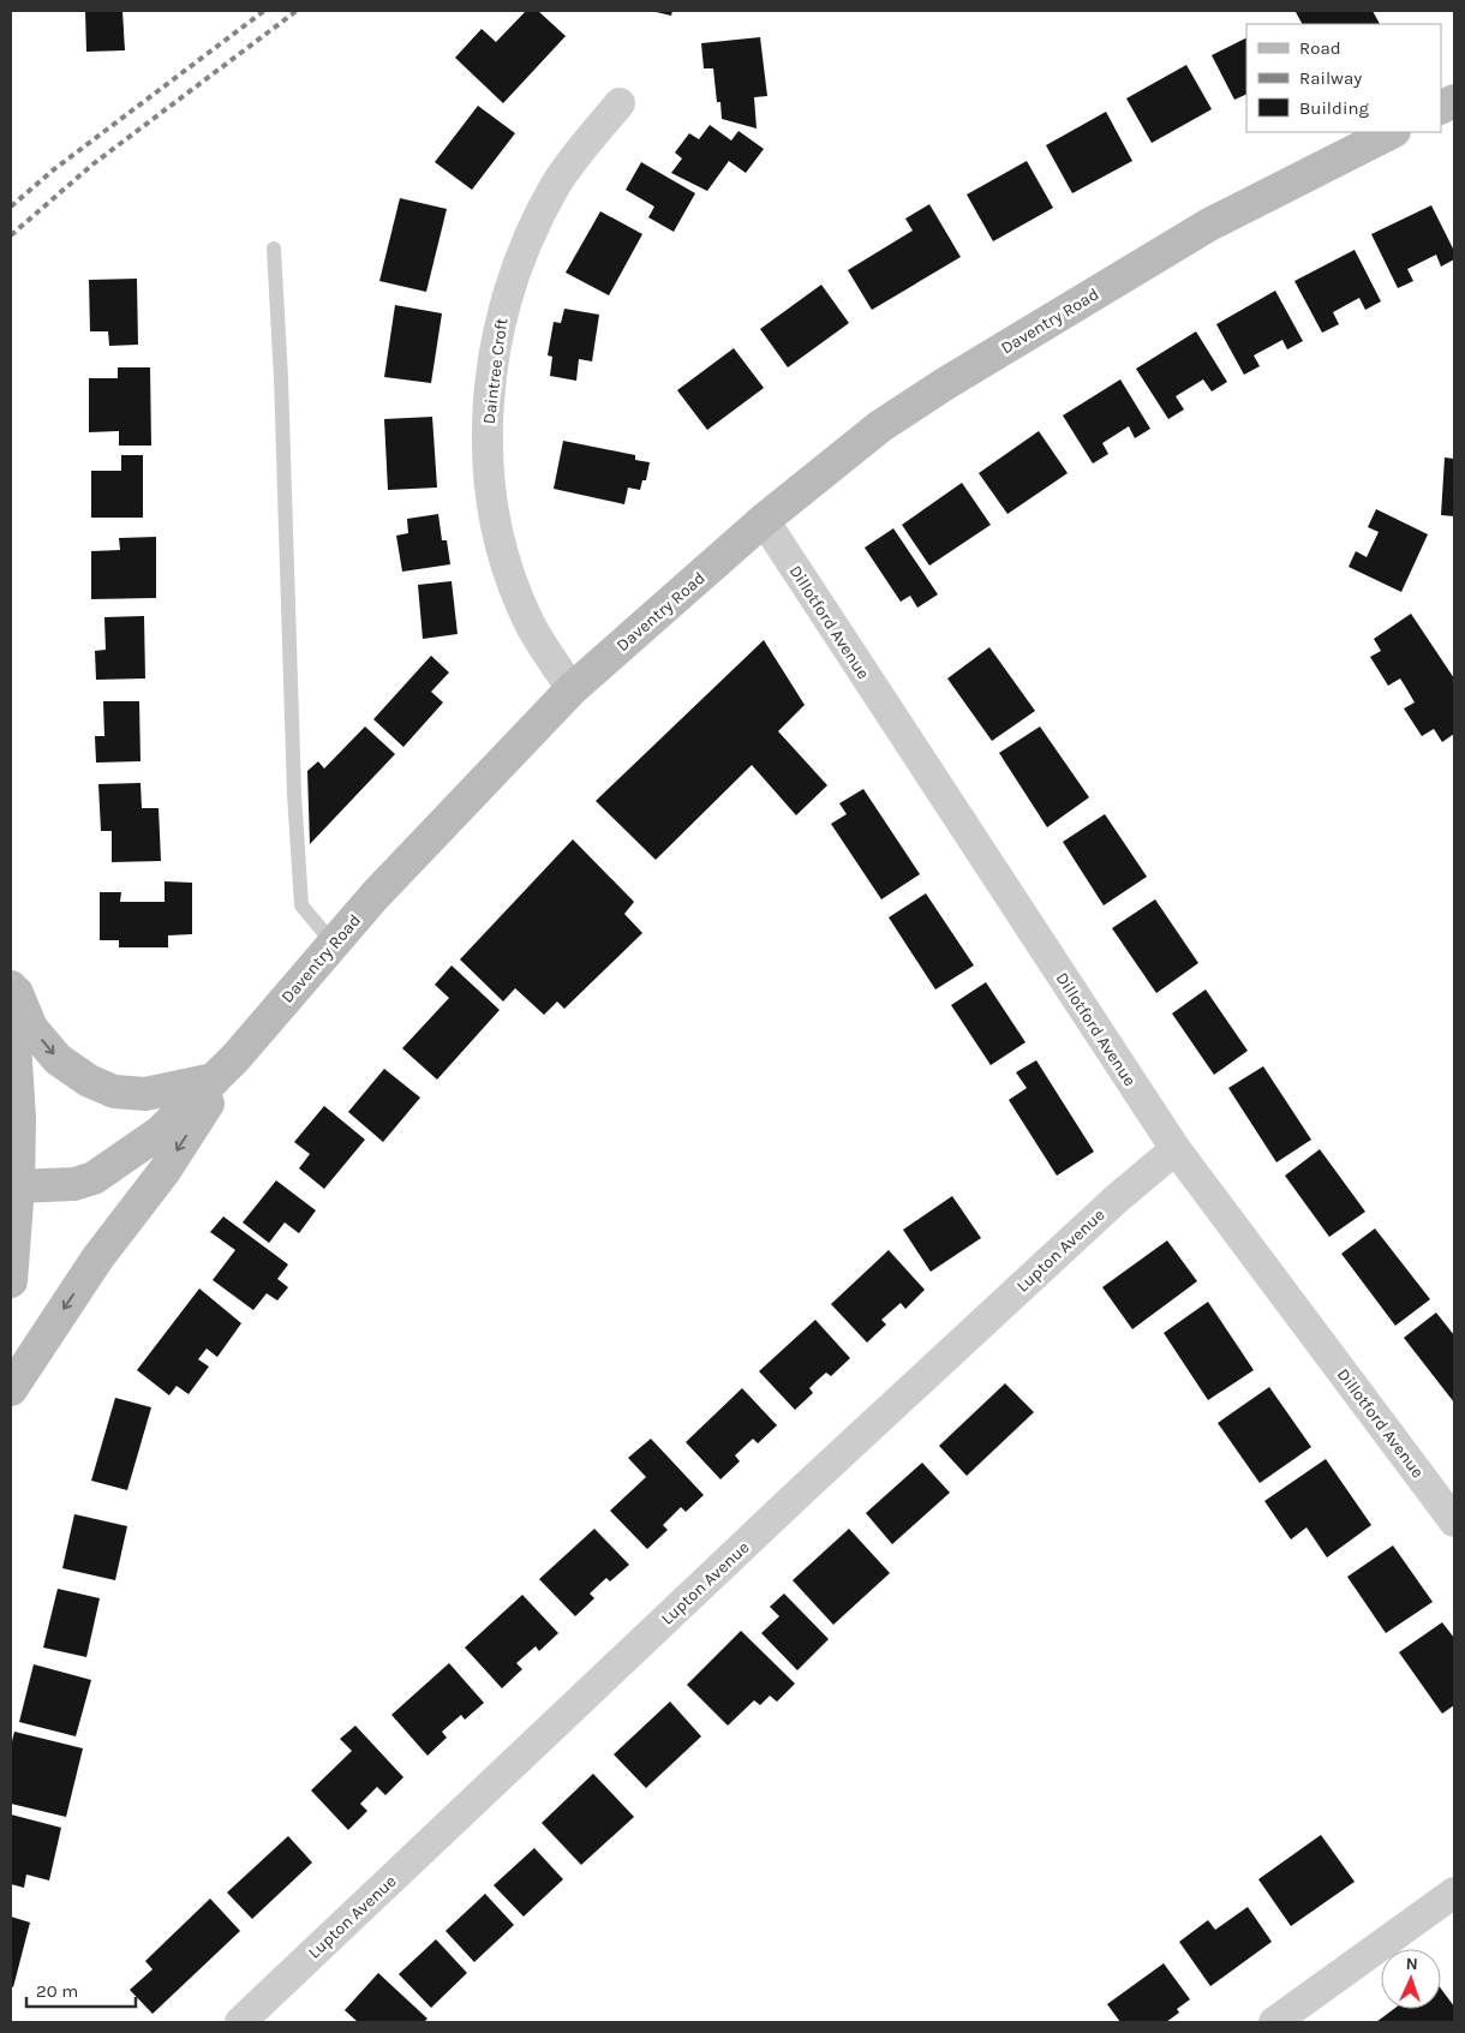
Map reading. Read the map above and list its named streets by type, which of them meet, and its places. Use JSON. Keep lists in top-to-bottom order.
{
  "streets": {
    "street": [
      "Daventry Road",
      "Daintree Croft",
      "Dillotford Avenue",
      "Lupton Avenue"
    ]
  },
  "crossings": [
    ["Daventry Road", "Daintree Croft"],
    ["Daventry Road", "Dillotford Avenue"],
    ["Dillotford Avenue", "Lupton Avenue"]
  ],
  "legend": ["Road", "Railway", "Building"],
  "scale_bar": "20 m",
  "north": "top"
}
